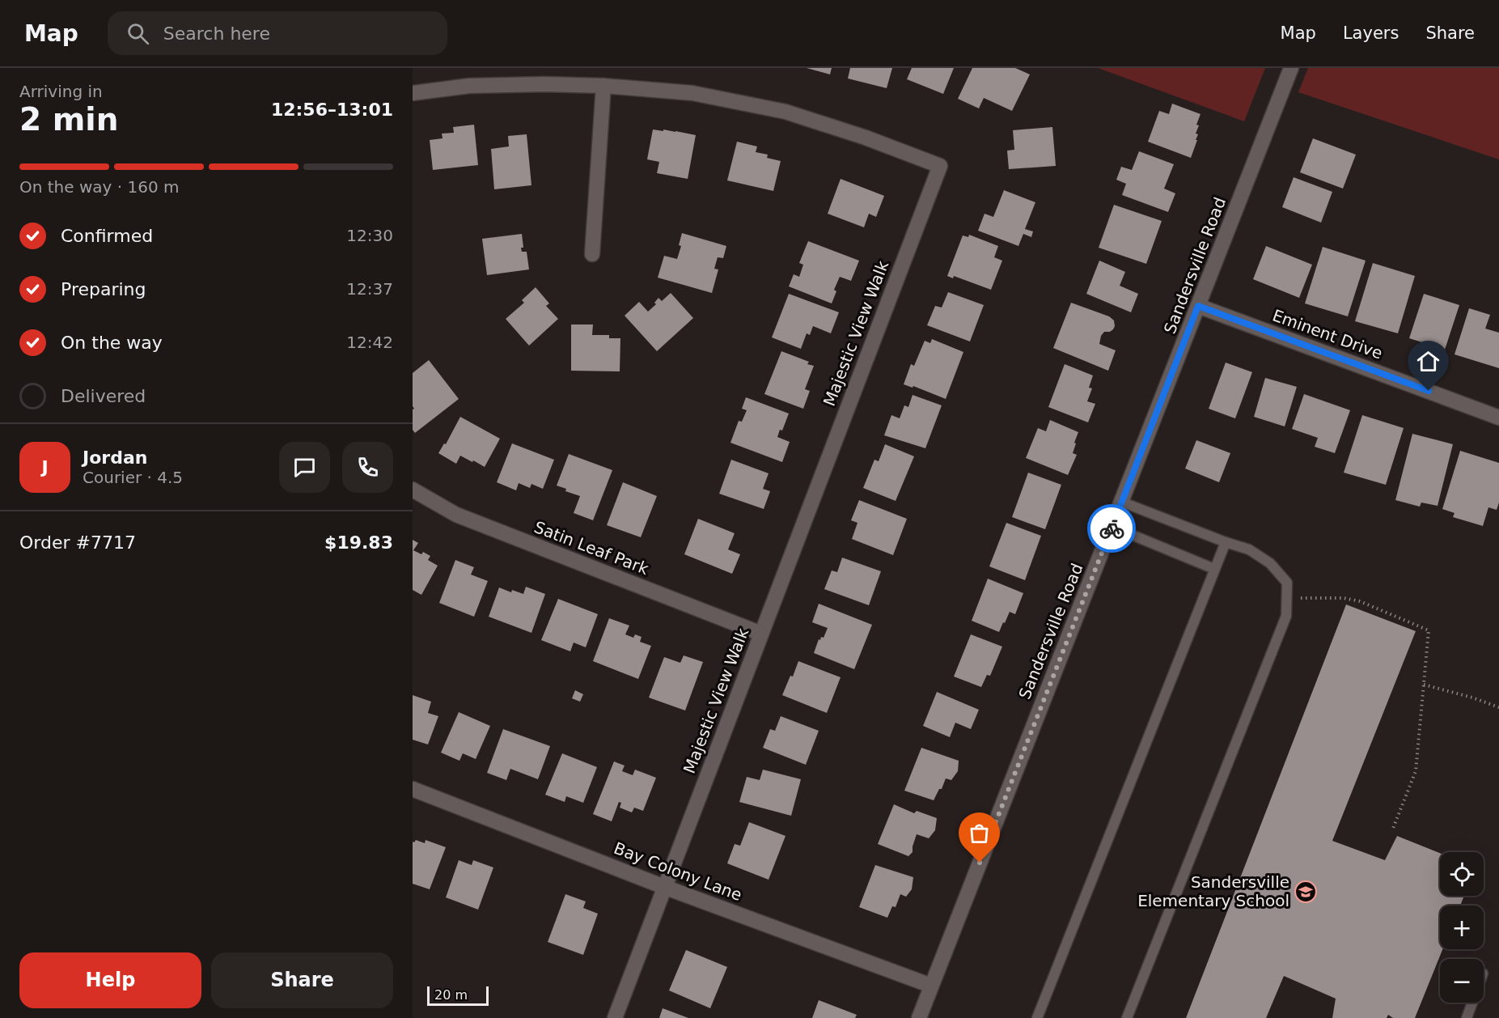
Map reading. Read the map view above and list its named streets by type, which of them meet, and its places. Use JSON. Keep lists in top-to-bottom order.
{
  "streets": {
    "street": [
      "Sandersville Road",
      "Majestic View Walk",
      "Eminent Drive",
      "Satin Leaf Park",
      "Bay Colony Lane"
    ]
  },
  "crossings": [
    ["Sandersville Road", "Eminent Drive"],
    ["Sandersville Road", "Bay Colony Lane"],
    ["Majestic View Walk", "Satin Leaf Park"],
    ["Majestic View Walk", "Bay Colony Lane"]
  ],
  "places": {
    "school or university": ["Sandersville Elementary School"]
  },
  "scale_bar": "20 m",
  "page": {
    "header": "Map",
    "search": "Search here",
    "nav": ["Map", "Layers", "Share"],
    "heading": ["2 min", "Arriving in", "12:56–13:01"],
    "panel": [
      "Jordan",
      "Courier · 4.5",
      "Order #7717",
      "$19.83"
    ],
    "bar": "On the way · 160 m",
    "list": [
      ["Confirmed", "12:30"],
      ["Preparing", "12:37"],
      ["On the way", "12:42"],
      "Delivered"
    ],
    "round": "J",
    "map_buttons": ["+", "−"],
    "buttons": ["Help", "Share"],
    "scale": "20 m"
  }
}
